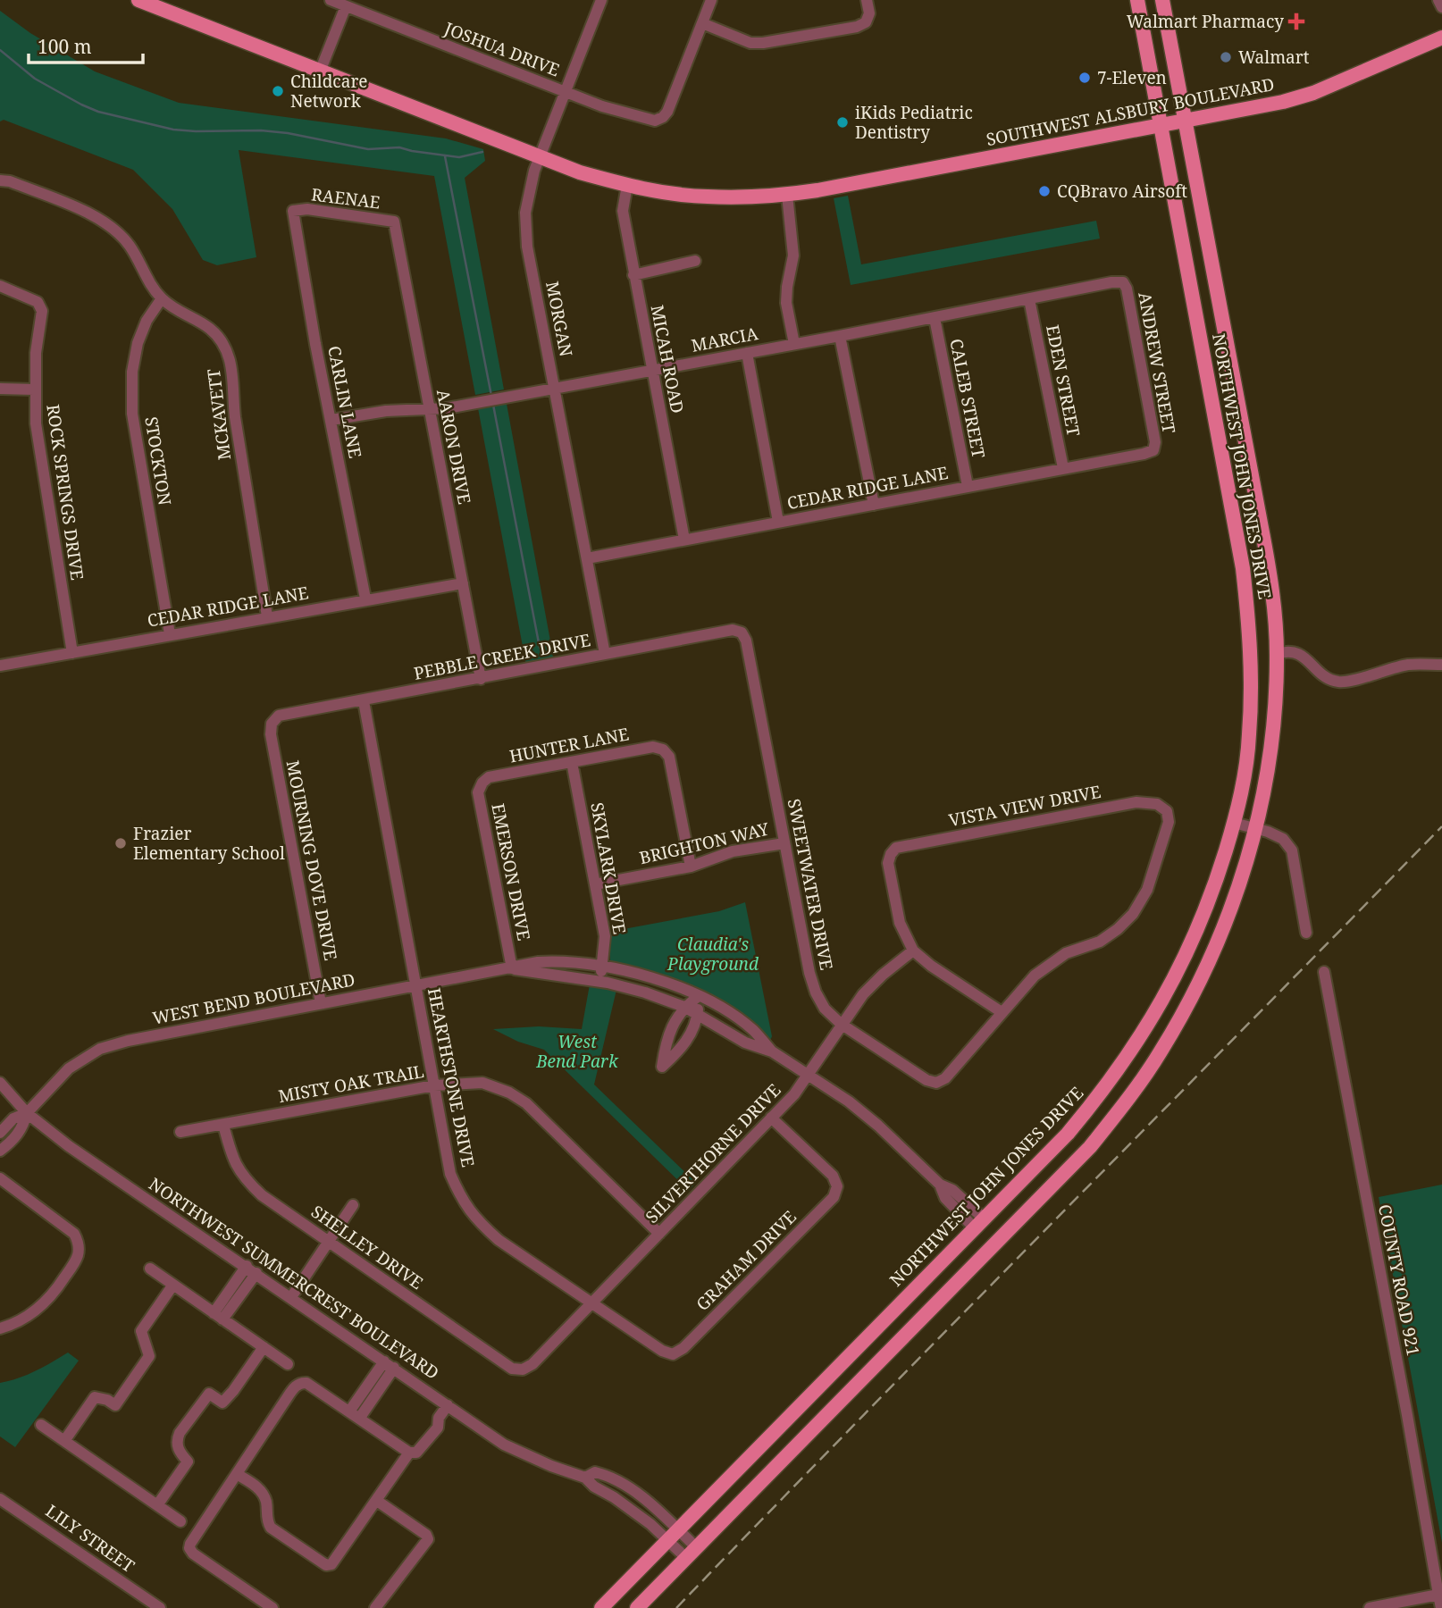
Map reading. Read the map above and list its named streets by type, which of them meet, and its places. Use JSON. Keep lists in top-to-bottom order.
{
  "streets": {
    "main road": ["SOUTHWEST ALSBURY BOULEVARD", "NORTHWEST JOHN JONES DRIVE"],
    "street": [
      "JOSHUA DRIVE",
      "RAENAE",
      "MORGAN",
      "MARCIA",
      "MICAH ROAD",
      "ANDREW STREET",
      "EDEN STREET",
      "CALEB STREET",
      "CARLIN LANE",
      "MCKAVETT",
      "AARON DRIVE",
      "STOCKTON",
      "CEDAR RIDGE LANE",
      "ROCK SPRINGS DRIVE",
      "PEBBLE CREEK DRIVE",
      "HUNTER LANE",
      "VISTA VIEW DRIVE",
      "BRIGHTON WAY",
      "MOURNING DOVE DRIVE",
      "SKYLARK DRIVE",
      "EMERSON DRIVE",
      "SWEETWATER DRIVE",
      "WEST BEND BOULEVARD",
      "HEARTHSTONE DRIVE",
      "MISTY OAK TRAIL",
      "SILVERTHORNE DRIVE",
      "SHELLEY DRIVE",
      "GRAHAM DRIVE",
      "NORTHWEST SUMMERCREST BOULEVARD",
      "COUNTY ROAD 921",
      "LILY STREET"
    ]
  },
  "crossings": [
    ["JOSHUA DRIVE", "MORGAN"],
    ["SOUTHWEST ALSBURY BOULEVARD", "MORGAN"],
    ["SOUTHWEST ALSBURY BOULEVARD", "MICAH ROAD"],
    ["SOUTHWEST ALSBURY BOULEVARD", "NORTHWEST JOHN JONES DRIVE"],
    ["RAENAE", "CARLIN LANE"],
    ["RAENAE", "AARON DRIVE"],
    ["MORGAN", "MARCIA"],
    ["MORGAN", "CEDAR RIDGE LANE"],
    ["MORGAN", "PEBBLE CREEK DRIVE"],
    ["MARCIA", "MICAH ROAD"],
    ["MARCIA", "ANDREW STREET"],
    ["MARCIA", "EDEN STREET"],
    ["MARCIA", "CALEB STREET"],
    ["MARCIA", "CARLIN LANE"],
    ["MARCIA", "AARON DRIVE"],
    ["MICAH ROAD", "CEDAR RIDGE LANE"],
    ["ANDREW STREET", "CEDAR RIDGE LANE"],
    ["EDEN STREET", "CEDAR RIDGE LANE"],
    ["CALEB STREET", "CEDAR RIDGE LANE"],
    ["CARLIN LANE", "CEDAR RIDGE LANE"],
    ["MCKAVETT", "STOCKTON"],
    ["MCKAVETT", "CEDAR RIDGE LANE"],
    ["AARON DRIVE", "CEDAR RIDGE LANE"],
    ["AARON DRIVE", "PEBBLE CREEK DRIVE"],
    ["STOCKTON", "CEDAR RIDGE LANE"],
    ["NORTHWEST JOHN JONES DRIVE", "WEST BEND BOULEVARD"],
    ["NORTHWEST JOHN JONES DRIVE", "NORTHWEST SUMMERCREST BOULEVARD"],
    ["CEDAR RIDGE LANE", "ROCK SPRINGS DRIVE"],
    ["PEBBLE CREEK DRIVE", "MOURNING DOVE DRIVE"],
    ["PEBBLE CREEK DRIVE", "SWEETWATER DRIVE"],
    ["PEBBLE CREEK DRIVE", "HEARTHSTONE DRIVE"],
    ["HUNTER LANE", "BRIGHTON WAY"],
    ["HUNTER LANE", "SKYLARK DRIVE"],
    ["HUNTER LANE", "EMERSON DRIVE"],
    ["VISTA VIEW DRIVE", "SWEETWATER DRIVE"],
    ["VISTA VIEW DRIVE", "SILVERTHORNE DRIVE"],
    ["BRIGHTON WAY", "SKYLARK DRIVE"],
    ["BRIGHTON WAY", "SWEETWATER DRIVE"],
    ["MOURNING DOVE DRIVE", "WEST BEND BOULEVARD"],
    ["SKYLARK DRIVE", "WEST BEND BOULEVARD"],
    ["EMERSON DRIVE", "WEST BEND BOULEVARD"],
    ["SWEETWATER DRIVE", "SILVERTHORNE DRIVE"],
    ["WEST BEND BOULEVARD", "HEARTHSTONE DRIVE"],
    ["WEST BEND BOULEVARD", "SILVERTHORNE DRIVE"],
    ["WEST BEND BOULEVARD", "NORTHWEST SUMMERCREST BOULEVARD"],
    ["HEARTHSTONE DRIVE", "MISTY OAK TRAIL"],
    ["HEARTHSTONE DRIVE", "SILVERTHORNE DRIVE"],
    ["HEARTHSTONE DRIVE", "GRAHAM DRIVE"],
    ["MISTY OAK TRAIL", "SILVERTHORNE DRIVE"],
    ["MISTY OAK TRAIL", "SHELLEY DRIVE"],
    ["SILVERTHORNE DRIVE", "SHELLEY DRIVE"],
    ["SILVERTHORNE DRIVE", "GRAHAM DRIVE"]
  ],
  "parks": ["Claudia's Playground", "West Bend Park"],
  "places": {
    "health": ["Walmart Pharmacy"],
    "other": [
      "Walmart",
      "7-Eleven",
      "Childcare Network",
      "iKids Pediatric Dentistry",
      "CQBravo Airsoft",
      "Frazier Elementary School"
    ]
  },
  "scale_bar": "100 m"
}
